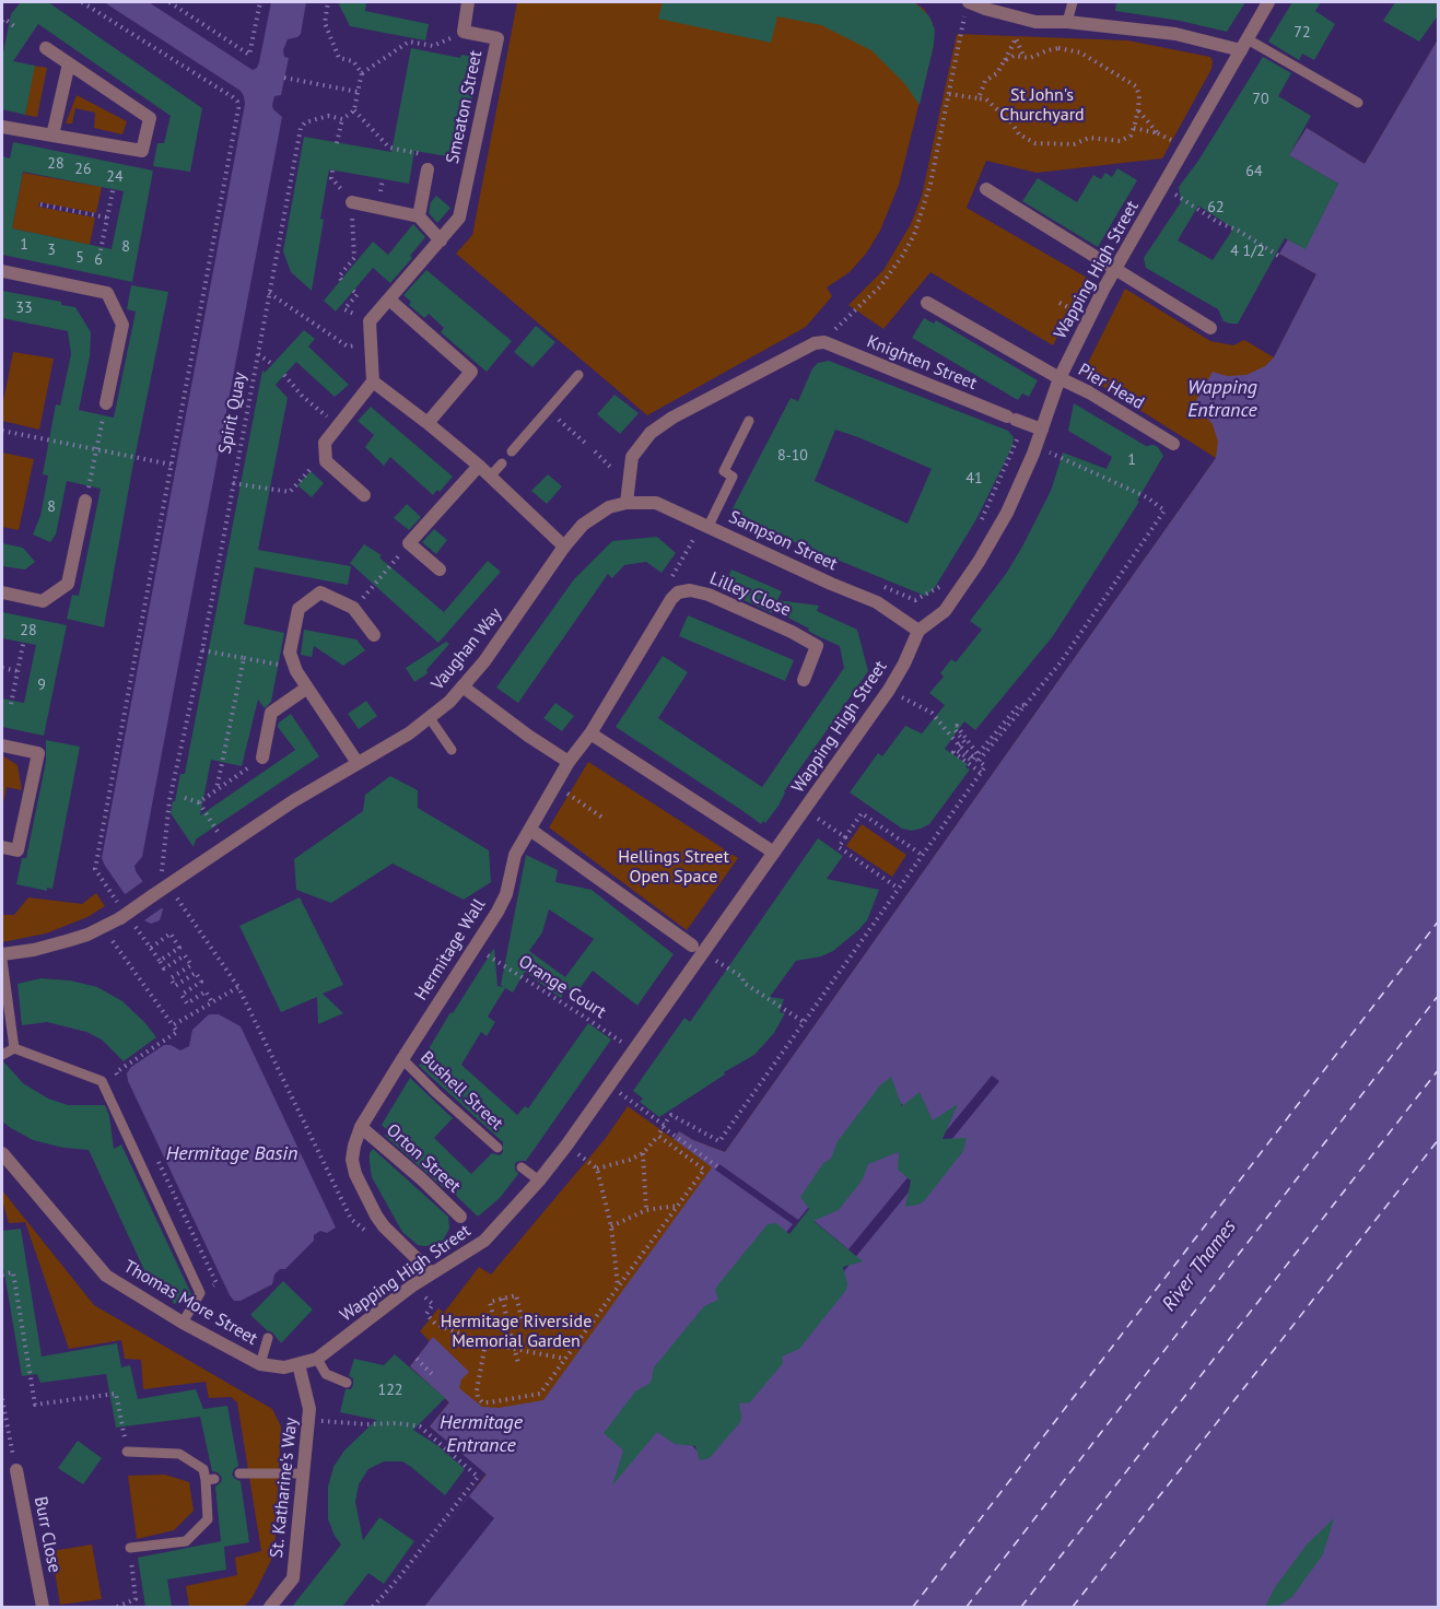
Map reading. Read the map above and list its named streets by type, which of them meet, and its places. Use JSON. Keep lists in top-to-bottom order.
{
  "streets": {
    "street": [
      "Smeaton Street",
      "Wapping High Street",
      "Knighten Street",
      "Pier Head",
      "Sampson Street",
      "Lilley Close",
      "Vaughan Way",
      "Hermitage Wall",
      "Orton Street",
      "Thomas More Street",
      "St. Katharine's Way",
      "Burr Close"
    ],
    "lane": ["Bushell Street"],
    "path": ["Spirit Quay", "Orange Court"]
  },
  "crossings": [
    ["Wapping High Street", "Knighten Street"],
    ["Wapping High Street", "Pier Head"],
    ["Wapping High Street", "Sampson Street"],
    ["Wapping High Street", "Hermitage Wall"],
    ["Wapping High Street", "Orange Court"],
    ["Wapping High Street", "Thomas More Street"],
    ["Wapping High Street", "St. Katharine's Way"],
    ["Spirit Quay", "Vaughan Way"],
    ["Sampson Street", "Vaughan Way"],
    ["Lilley Close", "Hermitage Wall"],
    ["Hermitage Wall", "Orange Court"],
    ["Hermitage Wall", "Bushell Street"],
    ["Hermitage Wall", "Orton Street"],
    ["Thomas More Street", "St. Katharine's Way"]
  ],
  "water": [
    "Wapping Entrance",
    "Hermitage Basin",
    "River Thames",
    "Hermitage Entrance"
  ],
  "parks": ["St John's Churchyard", "Hellings Street Open Space", "Hermitage Riverside Memorial Garden"],
  "house_numbers": [
    "72",
    "70",
    "28",
    "26",
    "64",
    "24",
    "62",
    "1",
    "8",
    "3",
    "4 1/2",
    "5",
    "6",
    "33",
    "8-10",
    "1",
    "41",
    "8",
    "28",
    "9",
    "122"
  ]
}
